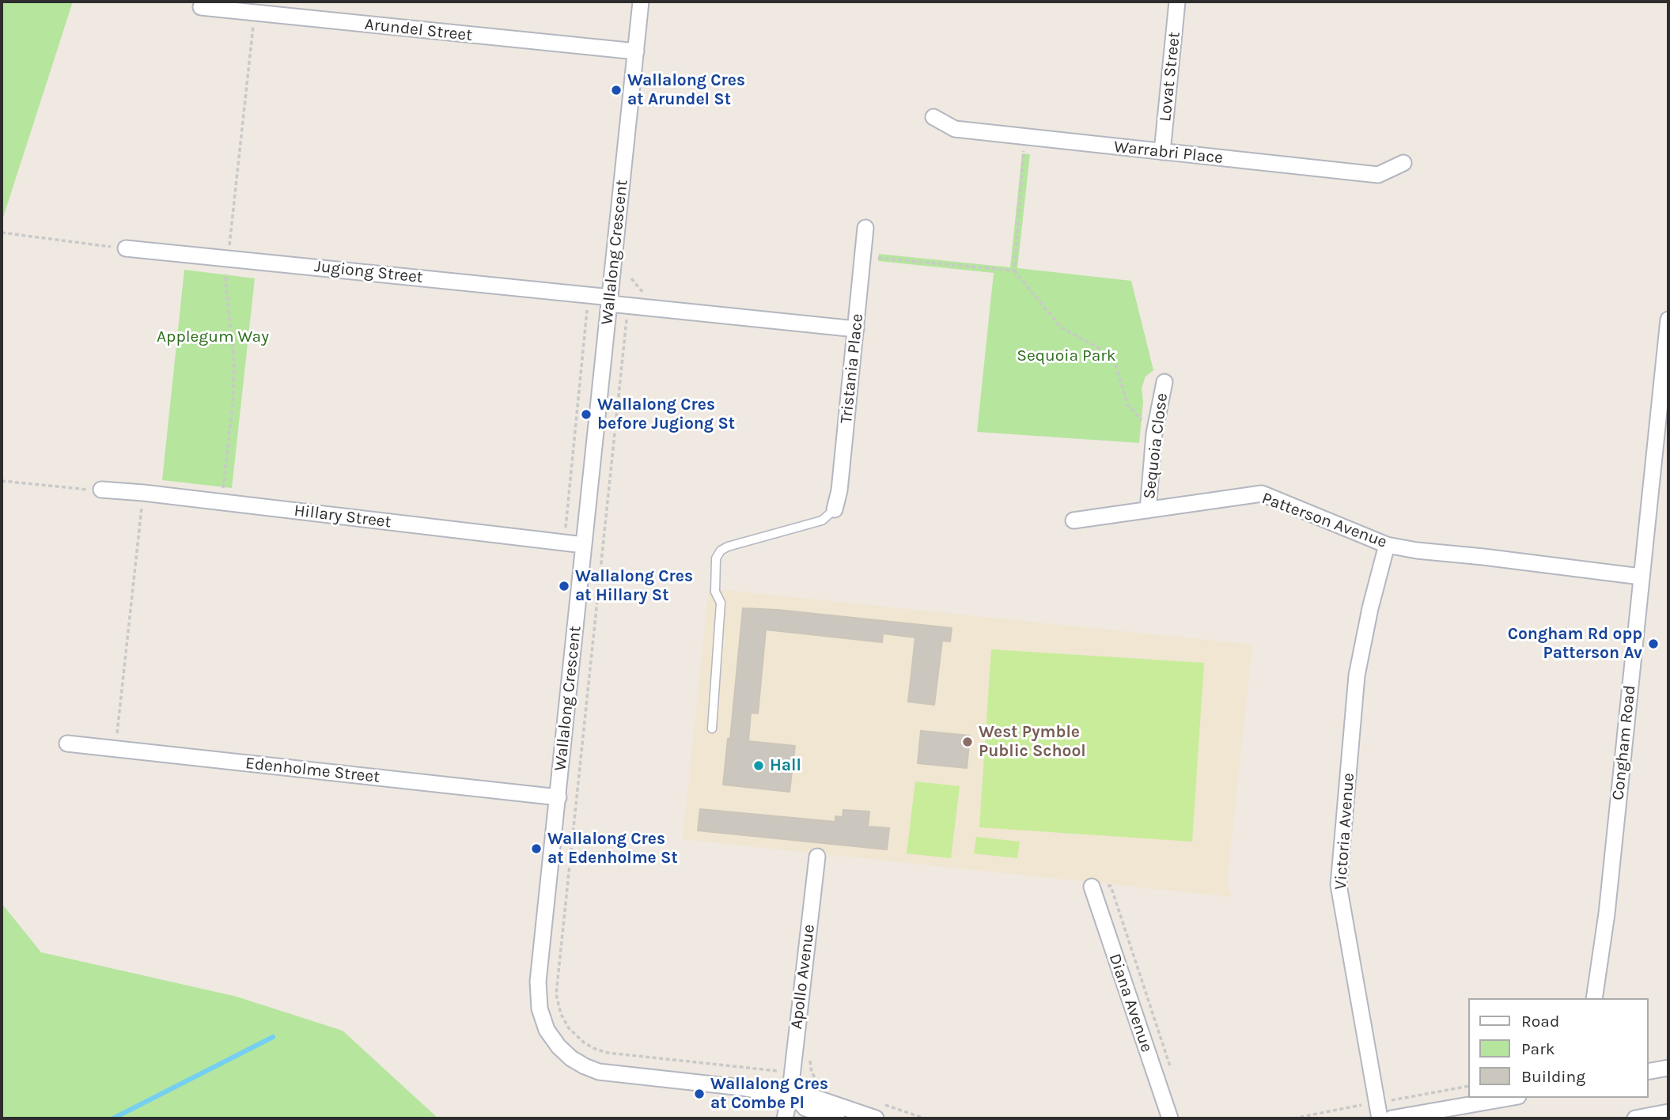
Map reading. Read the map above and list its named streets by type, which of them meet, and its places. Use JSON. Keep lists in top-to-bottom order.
{
  "streets": {
    "street": [
      "Arundel Street",
      "Lovat Street",
      "Warrabri Place",
      "Wallalong Crescent",
      "Jugiong Street",
      "Tristania Place",
      "Sequoia Close",
      "Hillary Street",
      "Patterson Avenue",
      "Congham Road",
      "Edenholme Street",
      "Victoria Avenue",
      "Apollo Avenue",
      "Diana Avenue"
    ]
  },
  "crossings": [
    ["Arundel Street", "Wallalong Crescent"],
    ["Lovat Street", "Warrabri Place"],
    ["Wallalong Crescent", "Jugiong Street"],
    ["Wallalong Crescent", "Hillary Street"],
    ["Wallalong Crescent", "Edenholme Street"],
    ["Wallalong Crescent", "Apollo Avenue"],
    ["Jugiong Street", "Tristania Place"],
    ["Sequoia Close", "Patterson Avenue"],
    ["Patterson Avenue", "Congham Road"],
    ["Patterson Avenue", "Victoria Avenue"]
  ],
  "parks": ["Applegum Way", "Sequoia Park"],
  "places": [
    "Wallalong Cres at Arundel St",
    "Wallalong Cres before Jugiong St",
    "Wallalong Cres at Hillary St",
    "Congham Rd opp Patterson Av",
    "West Pymble Public School",
    "Hall",
    "Wallalong Cres at Edenholme St",
    "Wallalong Cres at Combe Pl"
  ],
  "legend": ["Road", "Park", "Building"]
}
